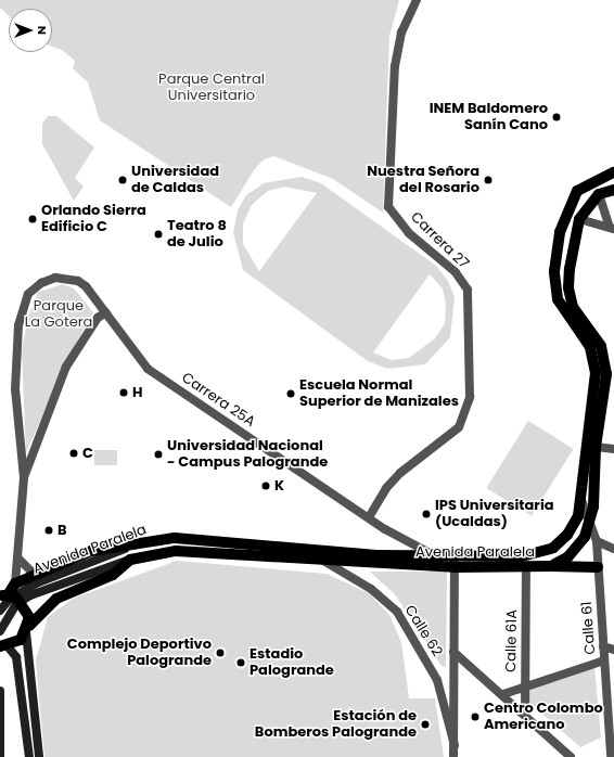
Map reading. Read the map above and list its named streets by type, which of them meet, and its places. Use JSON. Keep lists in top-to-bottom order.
{
  "streets": {
    "main road": ["Avenida Paralela"],
    "street": [
      "Carrera 27",
      "Carrera 25A",
      "Calle 61",
      "Calle 62",
      "Calle 61A"
    ]
  },
  "crossings": [
    ["Carrera 27", "Carrera 25A"],
    ["Carrera 25A", "Avenida Paralela"],
    ["Avenida Paralela", "Calle 61"],
    ["Avenida Paralela", "Calle 62"],
    ["Avenida Paralela", "Calle 61A"],
    ["Calle 62", "Calle 61A"]
  ],
  "parks": ["Parque Central Universitario", "Parque La Gotera"],
  "places": [
    "INEM Baldomero Sanín Cano",
    "Universidad de Caldas",
    "Nuestra Señora del Rosario",
    "Orlando Sierra Edificio C",
    "Teatro 8 de Julio",
    "H",
    "Escuela Normal Superior de Manizales",
    "C",
    "Universidad Nacional - Campus Palogrande",
    "K",
    "IPS Universitaria (Ucaldas)",
    "B",
    "Complejo Deportivo Palogrande",
    "Estadio Palogrande",
    "Centro Colombo Americano",
    "Estación de Bomberos Palogrande"
  ],
  "north": "right"
}
